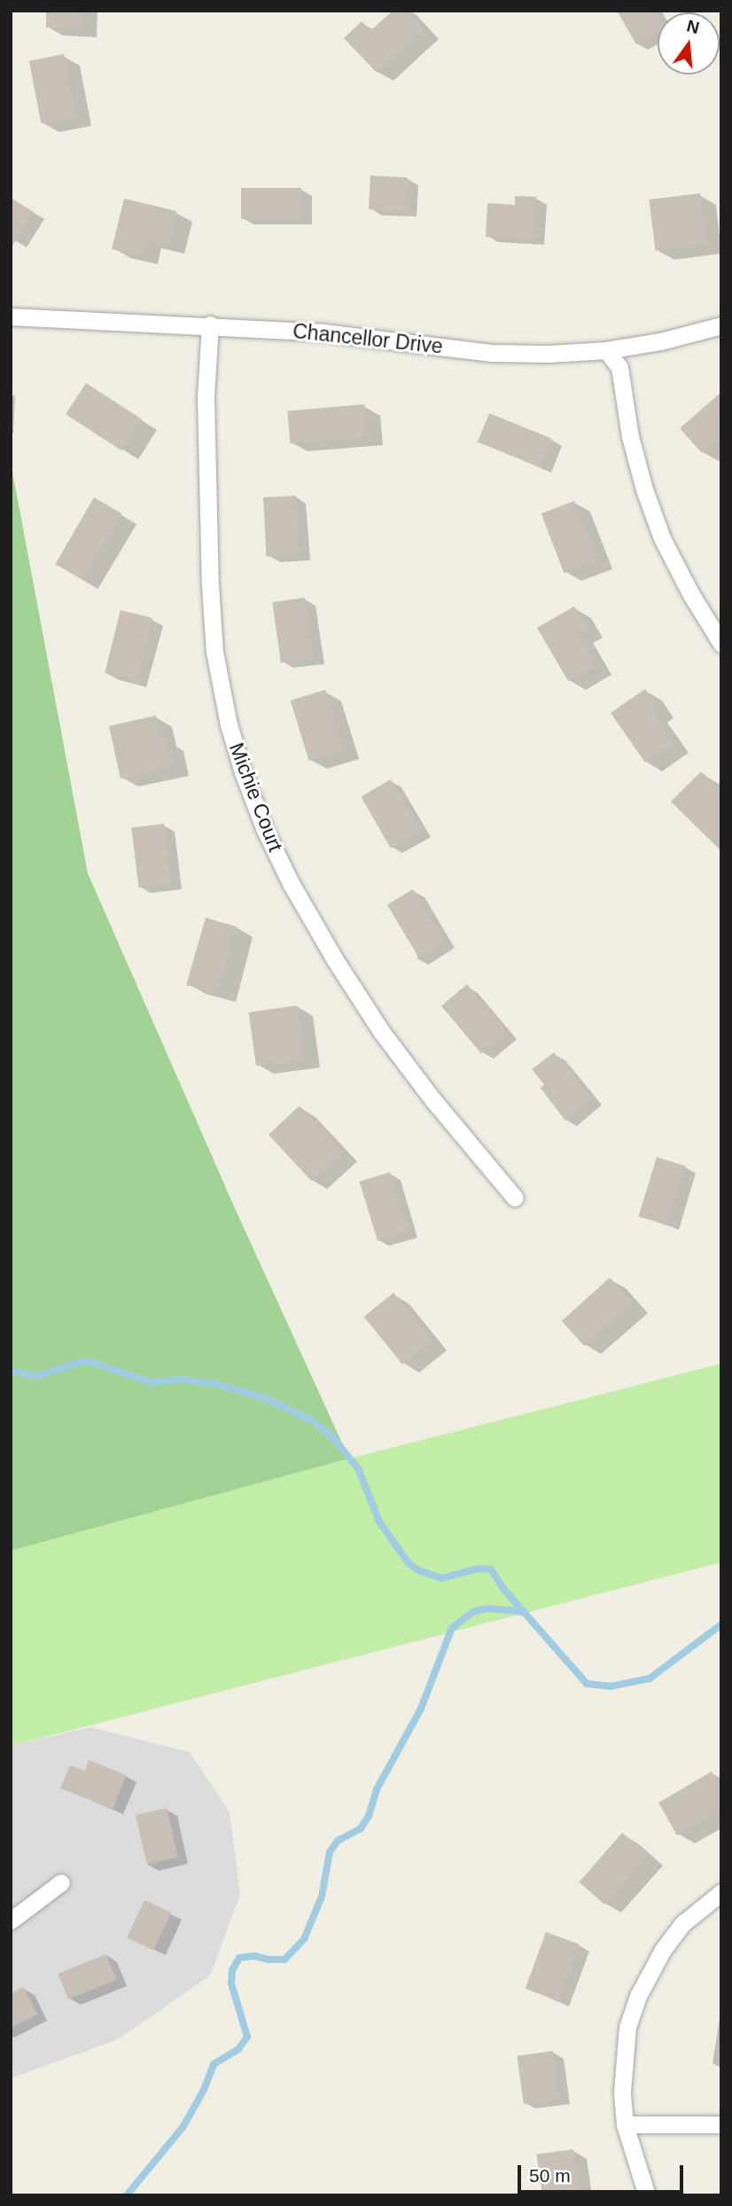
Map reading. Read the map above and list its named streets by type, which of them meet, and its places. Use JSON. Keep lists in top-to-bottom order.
{
  "streets": {
    "street": ["Chancellor Drive", "Michie Court"]
  },
  "crossings": [
    ["Chancellor Drive", "Michie Court"]
  ],
  "scale_bar": "50 m",
  "north": "top"
}
